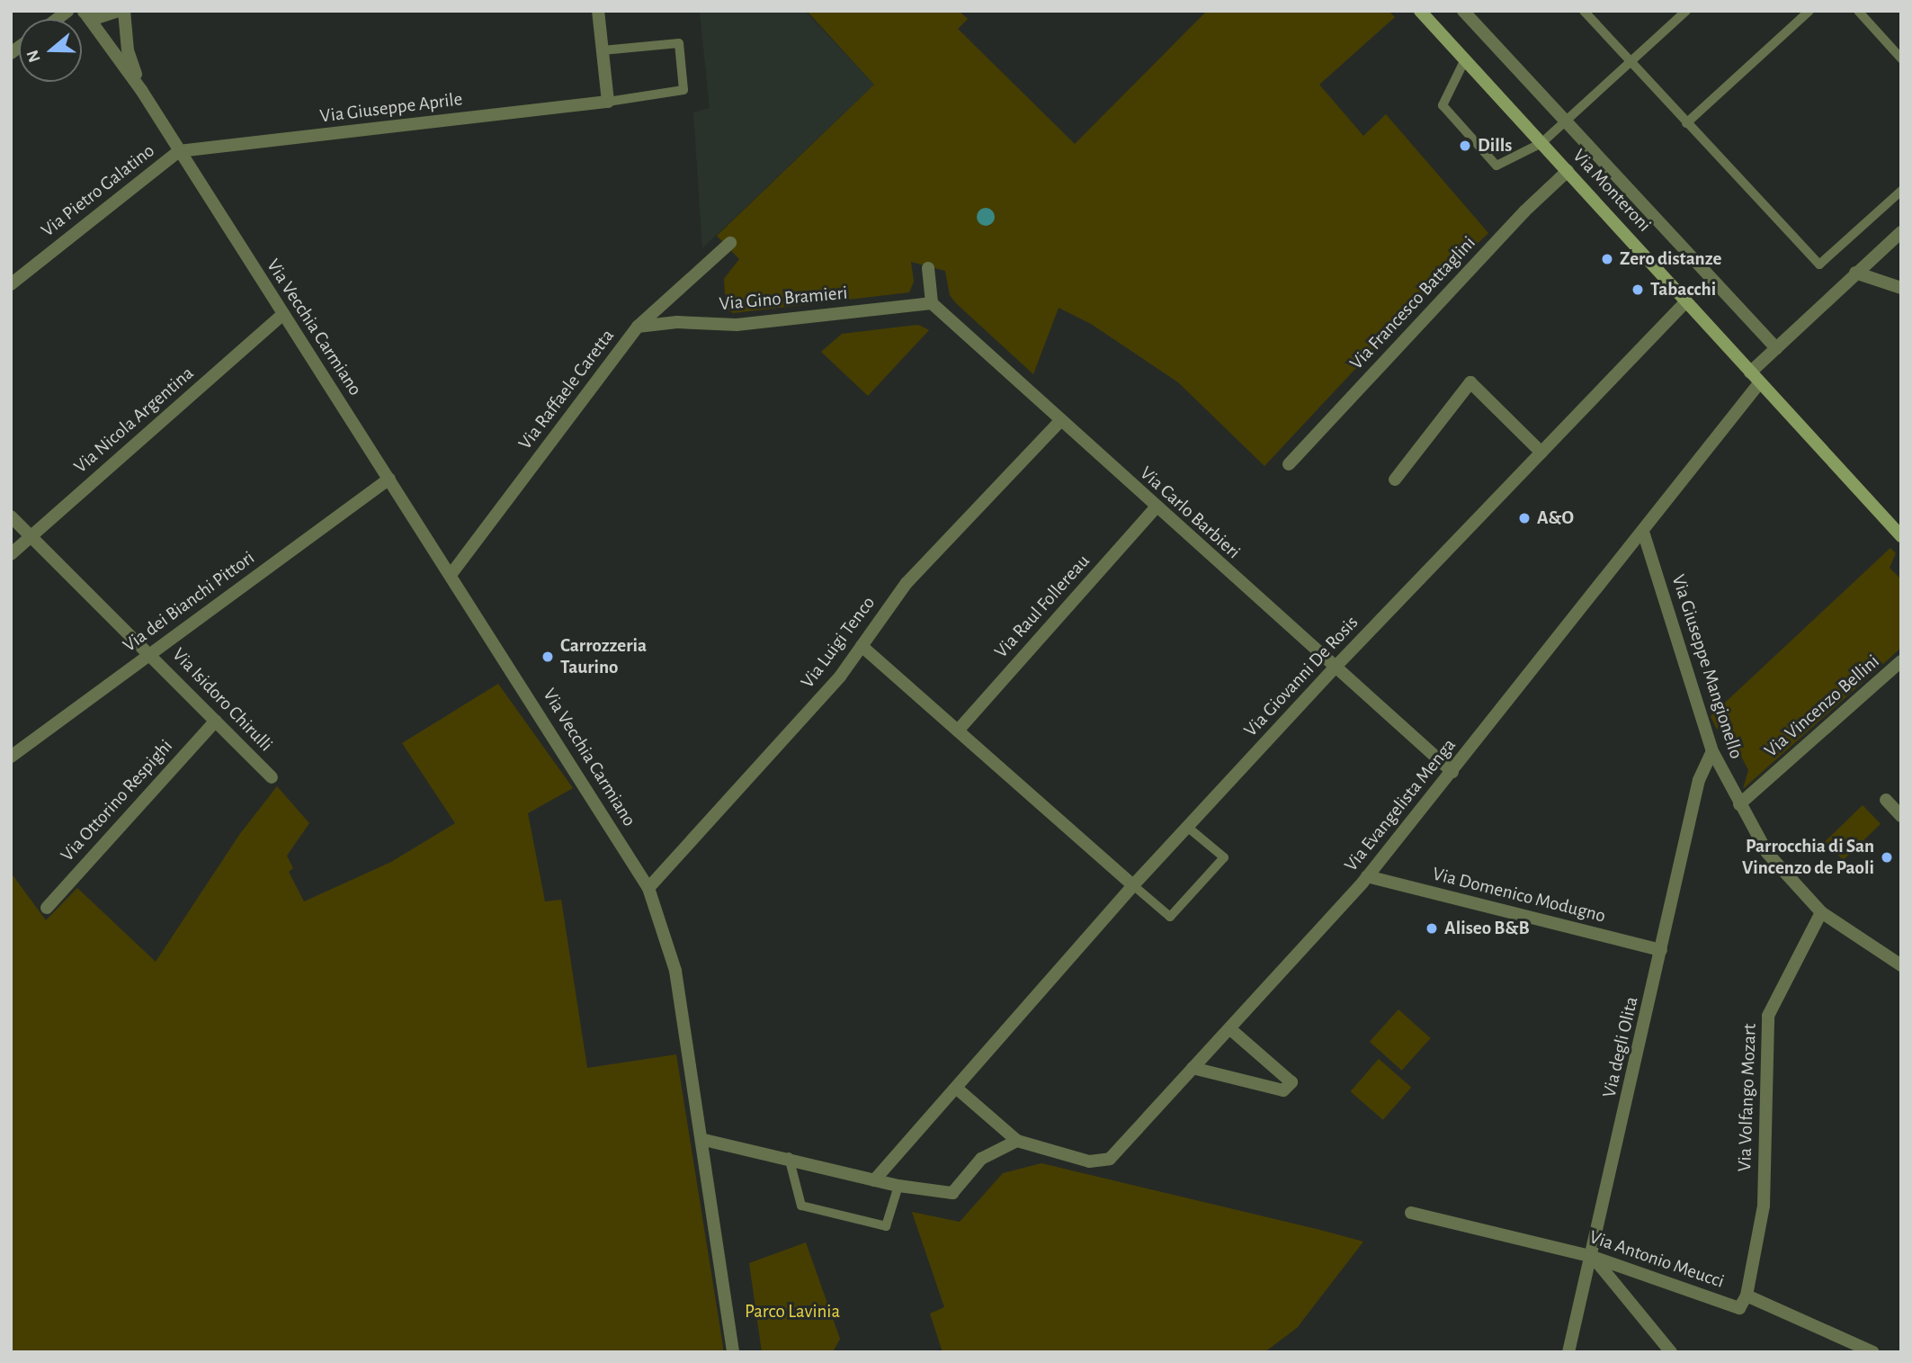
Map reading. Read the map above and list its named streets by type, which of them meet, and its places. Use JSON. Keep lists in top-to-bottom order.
{
  "streets": {
    "main road": ["Via Monteroni"],
    "street": [
      "Via Giuseppe Aprile",
      "Via Pietro Galatino",
      "Via Gino Bramieri",
      "Via Francesco Battaglini",
      "Via Vecchia Carmiano",
      "Via Raffaele Caretta",
      "Via Nicola Argentina",
      "Via Carlo Barbieri",
      "Via dei Bianchi Pittori",
      "Via Raul Follereau",
      "Via Luigi Tenco",
      "Via Giuseppe Mangionello",
      "Via Giovanni De Rosis",
      "Via Isidoro Chirulli",
      "Via Vincenzo Bellini",
      "Via Ottorino Respighi",
      "Via Evangelista Menga",
      "Via Domenico Modugno",
      "Via degli Olita",
      "Via Volfango Mozart",
      "Via Antonio Meucci"
    ]
  },
  "crossings": [
    ["Via Giuseppe Aprile", "Via Pietro Galatino"],
    ["Via Giuseppe Aprile", "Via Vecchia Carmiano"],
    ["Via Pietro Galatino", "Via Vecchia Carmiano"],
    ["Via Monteroni", "Via Francesco Battaglini"],
    ["Via Monteroni", "Via Giovanni De Rosis"],
    ["Via Monteroni", "Via Evangelista Menga"],
    ["Via Gino Bramieri", "Via Raffaele Caretta"],
    ["Via Gino Bramieri", "Via Carlo Barbieri"],
    ["Via Vecchia Carmiano", "Via Raffaele Caretta"],
    ["Via Vecchia Carmiano", "Via Nicola Argentina"],
    ["Via Vecchia Carmiano", "Via dei Bianchi Pittori"],
    ["Via Vecchia Carmiano", "Via Luigi Tenco"],
    ["Via Nicola Argentina", "Via Isidoro Chirulli"],
    ["Via Carlo Barbieri", "Via Raul Follereau"],
    ["Via Carlo Barbieri", "Via Luigi Tenco"],
    ["Via Carlo Barbieri", "Via Giovanni De Rosis"],
    ["Via Carlo Barbieri", "Via Evangelista Menga"],
    ["Via dei Bianchi Pittori", "Via Isidoro Chirulli"],
    ["Via Giuseppe Mangionello", "Via Vincenzo Bellini"],
    ["Via Giuseppe Mangionello", "Via Evangelista Menga"],
    ["Via Giuseppe Mangionello", "Via degli Olita"],
    ["Via Giuseppe Mangionello", "Via Volfango Mozart"],
    ["Via Isidoro Chirulli", "Via Ottorino Respighi"],
    ["Via Evangelista Menga", "Via Domenico Modugno"],
    ["Via Domenico Modugno", "Via degli Olita"],
    ["Via degli Olita", "Via Antonio Meucci"],
    ["Via Volfango Mozart", "Via Antonio Meucci"]
  ],
  "parks": ["Parco Lavinia"],
  "places": [
    "Dills",
    "Zero distanze",
    "Tabacchi",
    "A&O",
    "Carrozzeria Taurino",
    "Parrocchia di San Vincenzo de Paoli",
    "Aliseo B&B"
  ],
  "north": "left"
}
